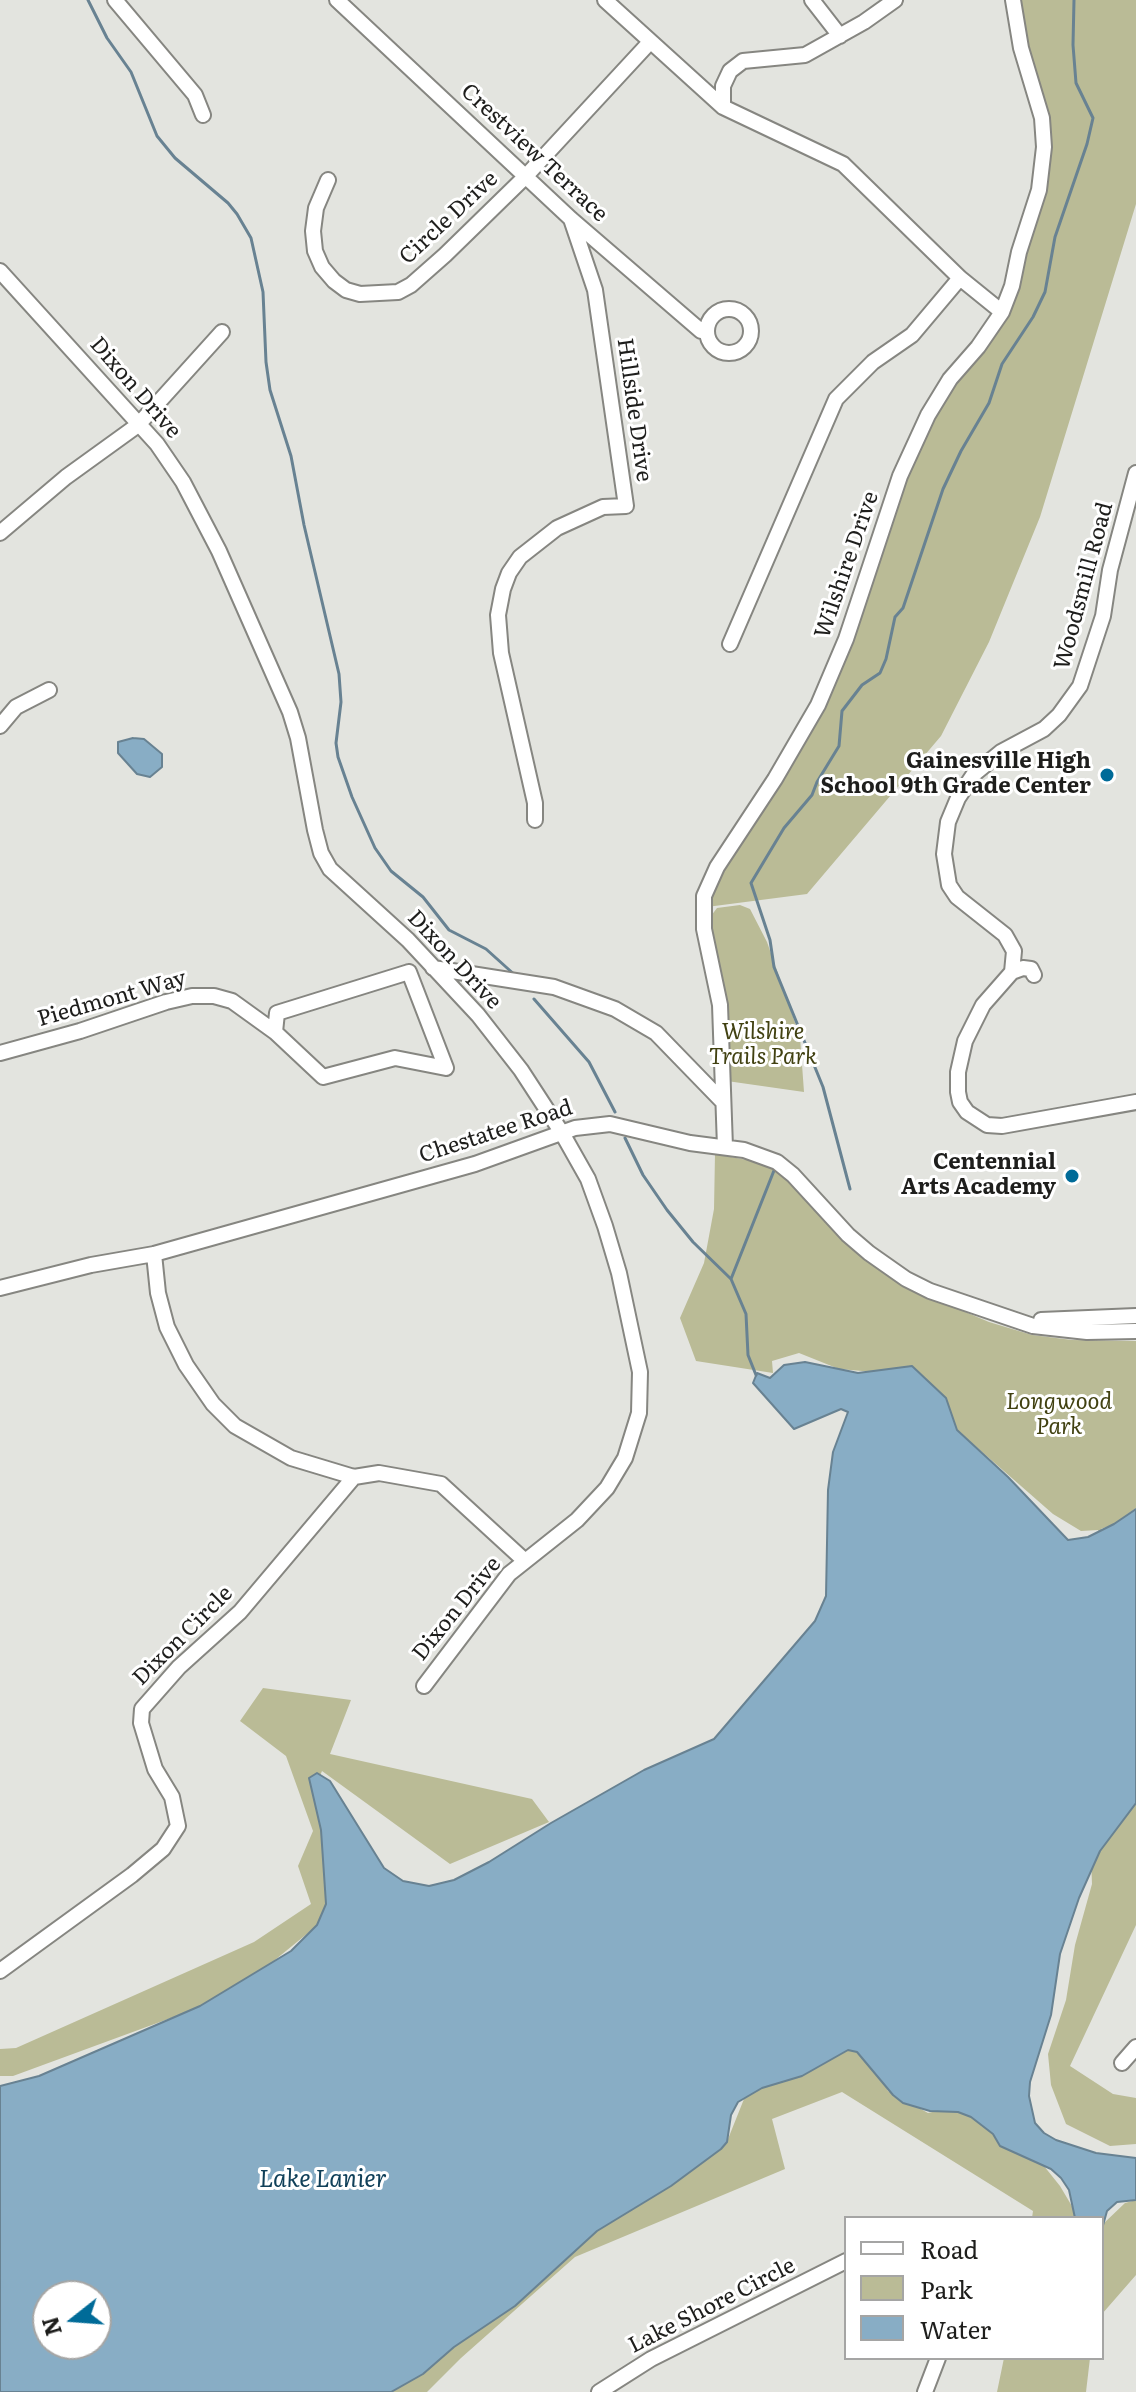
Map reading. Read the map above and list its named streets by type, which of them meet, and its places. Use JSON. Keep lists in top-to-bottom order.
{
  "streets": {
    "street": [
      "Crestview Terrace",
      "Circle Drive",
      "Dixon Drive",
      "Hillside Drive",
      "Wilshire Drive",
      "Woodsmill Road",
      "Piedmont Way",
      "Chestatee Road",
      "Dixon Circle",
      "Lake Shore Circle"
    ]
  },
  "crossings": [
    ["Crestview Terrace", "Circle Drive"],
    ["Crestview Terrace", "Hillside Drive"],
    ["Dixon Drive", "Chestatee Road"],
    ["Wilshire Drive", "Chestatee Road"]
  ],
  "water": ["Lake Lanier"],
  "parks": ["Wilshire Trails Park", "Longwood Park"],
  "places": ["Gainesville High School 9th Grade Center", "Centennial Arts Academy"],
  "legend": ["Road", "Park", "Water"],
  "north": "left"
}
